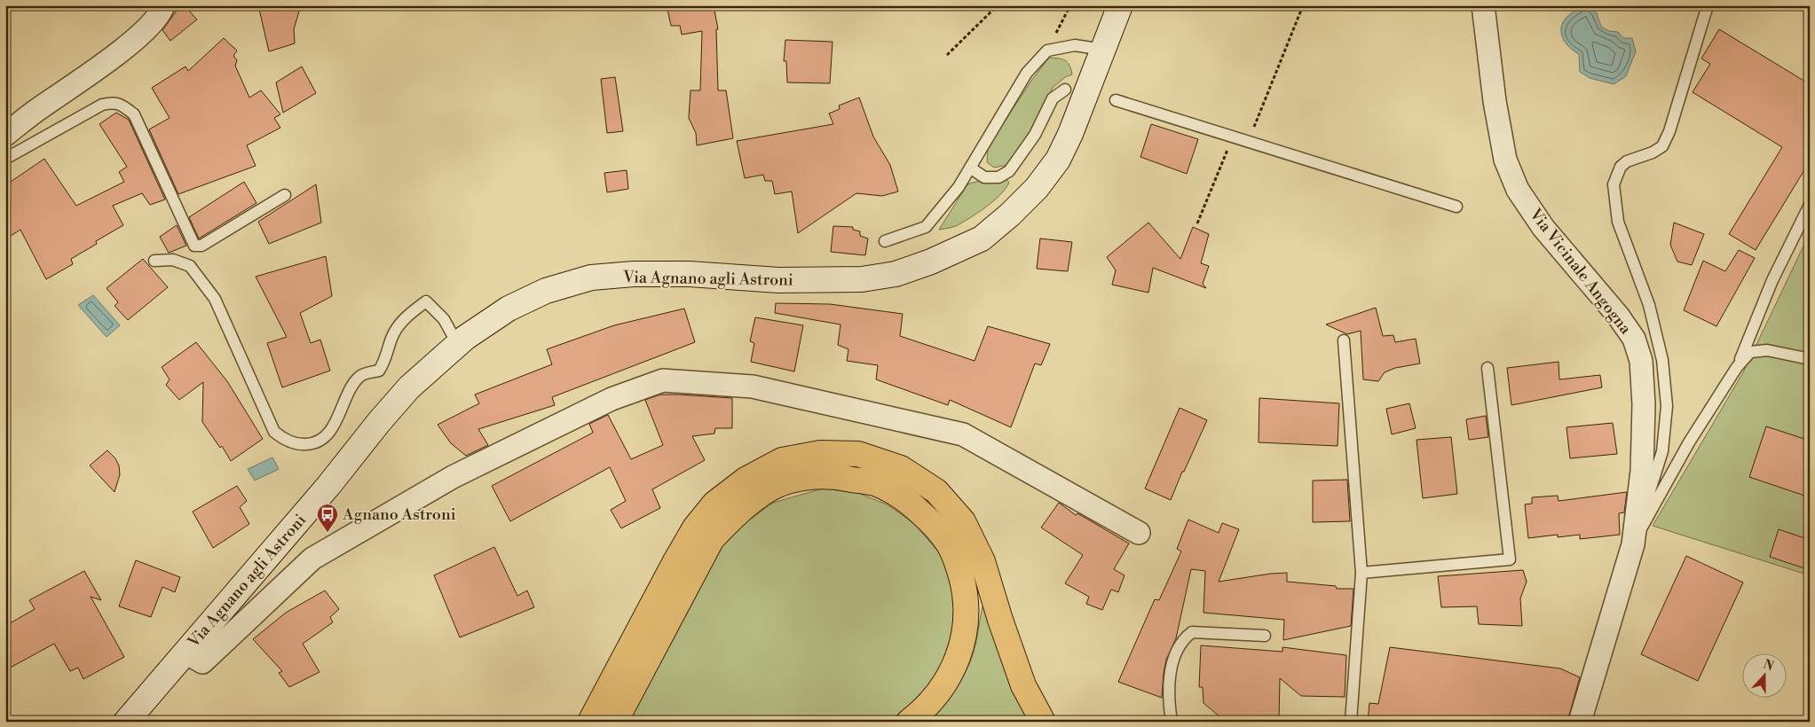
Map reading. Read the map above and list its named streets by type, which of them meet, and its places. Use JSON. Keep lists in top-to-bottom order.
{
  "streets": {
    "street": ["Via Vicinale Angogna", "Via Agnano agli Astroni"]
  },
  "places": {
    "bus stop": ["Agnano Astroni"]
  },
  "north": "top"
}
